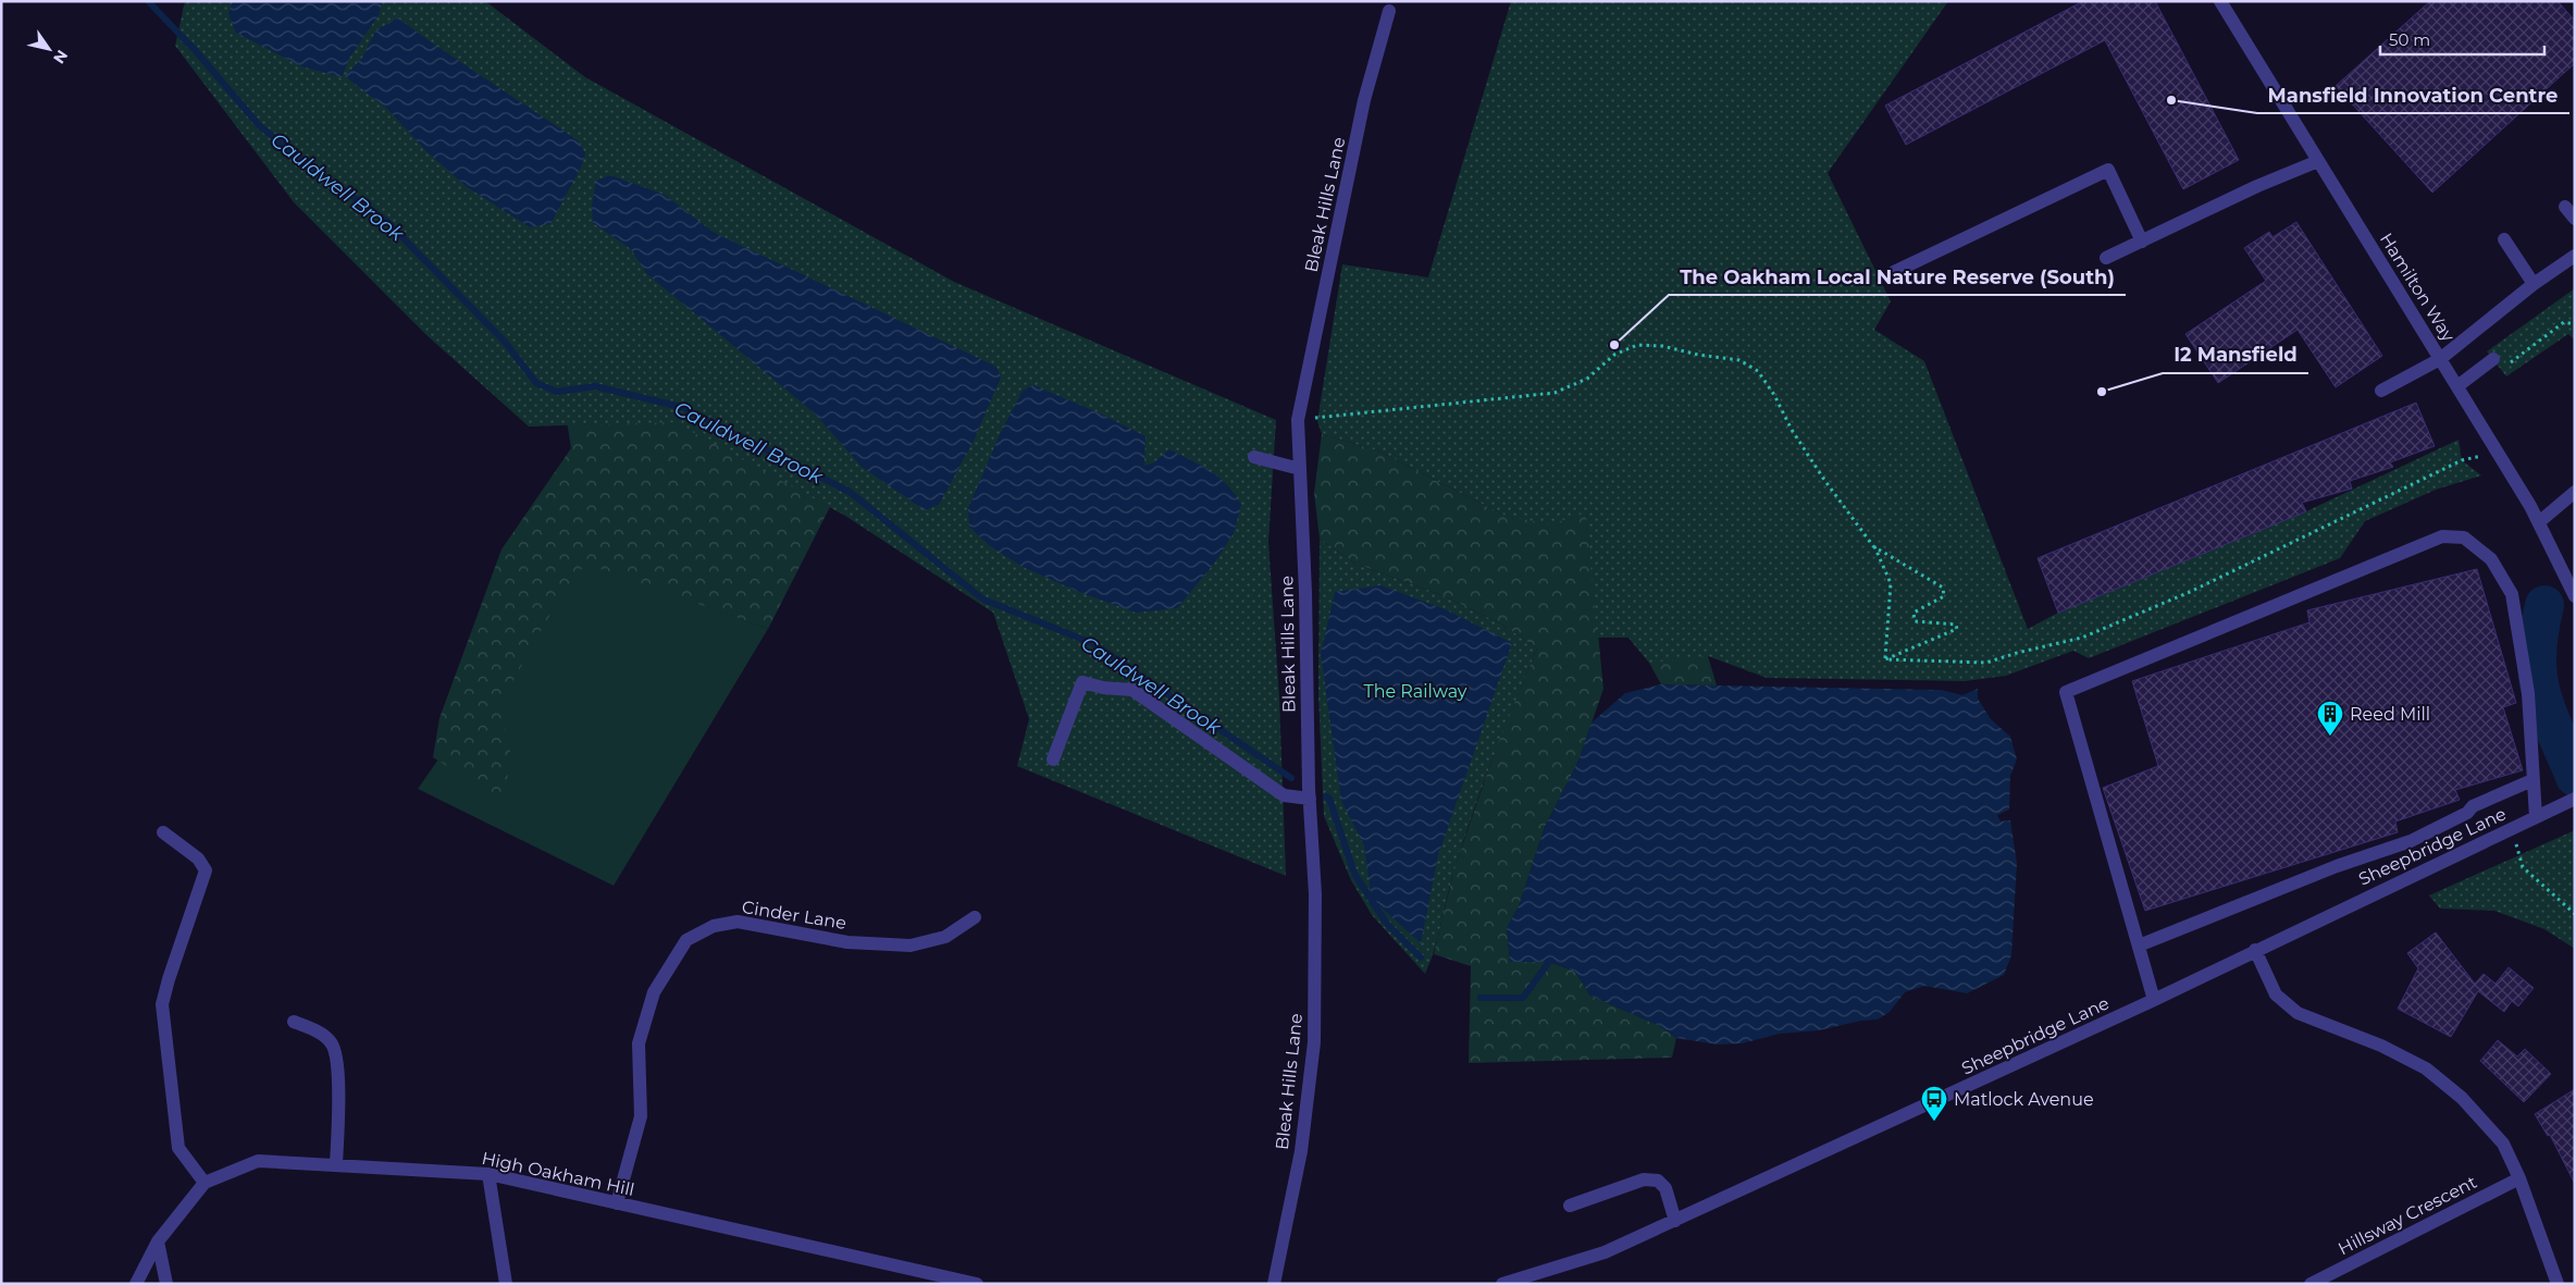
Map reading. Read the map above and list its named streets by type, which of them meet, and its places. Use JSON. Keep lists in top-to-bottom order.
{
  "streets": {
    "street": [
      "Bleak Hills Lane",
      "Hamilton Way",
      "Sheepbridge Lane",
      "Cinder Lane",
      "High Oakham Hill",
      "Hillsway Crescent"
    ]
  },
  "crossings": [
    ["Cinder Lane", "High Oakham Hill"]
  ],
  "water": ["Cauldwell Brook"],
  "parks": ["The Railway"],
  "places": {
    "other": ["Mansfield Innovation Centre", "The Oakham Local Nature Reserve (South)", "I2 Mansfield"],
    "building": ["Reed Mill"],
    "bus stop": ["Matlock Avenue"]
  },
  "scale_bar": "50 m",
  "north": "bottom right"
}
